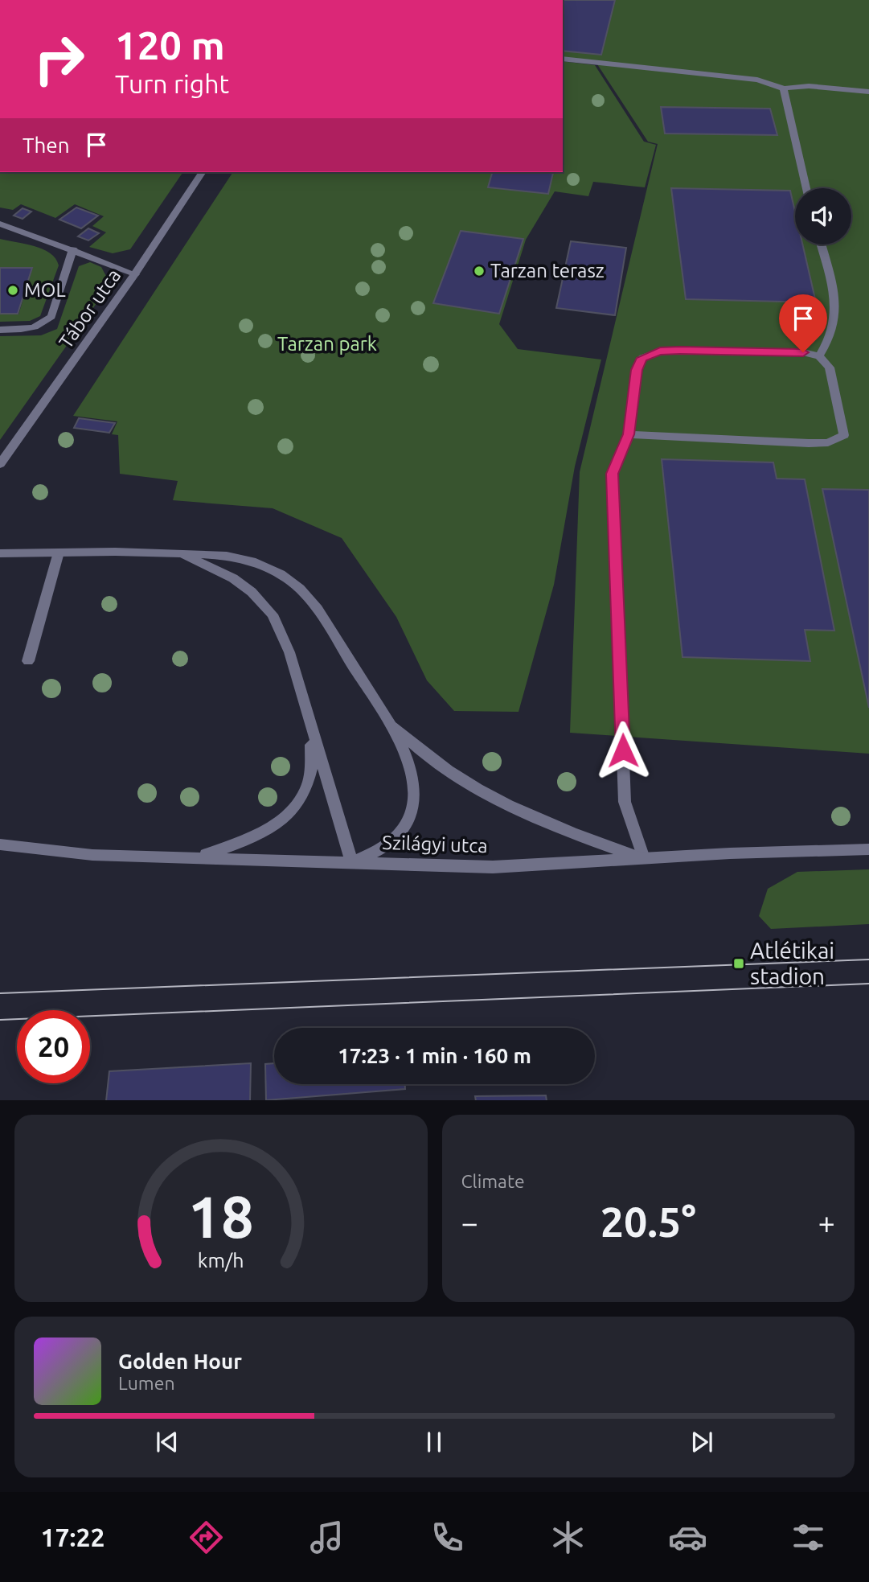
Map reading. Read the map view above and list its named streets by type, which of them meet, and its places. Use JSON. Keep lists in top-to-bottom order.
{
  "streets": {
    "street": ["Tábor utca", "Szilágyi utca"]
  },
  "parks": ["Tarzan park"],
  "places": {
    "other": ["Tarzan terasz", "MOL"],
    "transit": ["Atlétikai stadion"]
  },
  "page": {
    "turn": ["120 m", "Turn right"],
    "then": "Then",
    "limit": "20",
    "trip": "17:23 · 1 min · 160 m",
    "tile": "Climate",
    "heat": ["−", "20.5°", "+"],
    "song": ["Golden Hour", "Lumen"],
    "tabs": "17:22",
    "gauge": ["18", "km/h"]
  }
}
